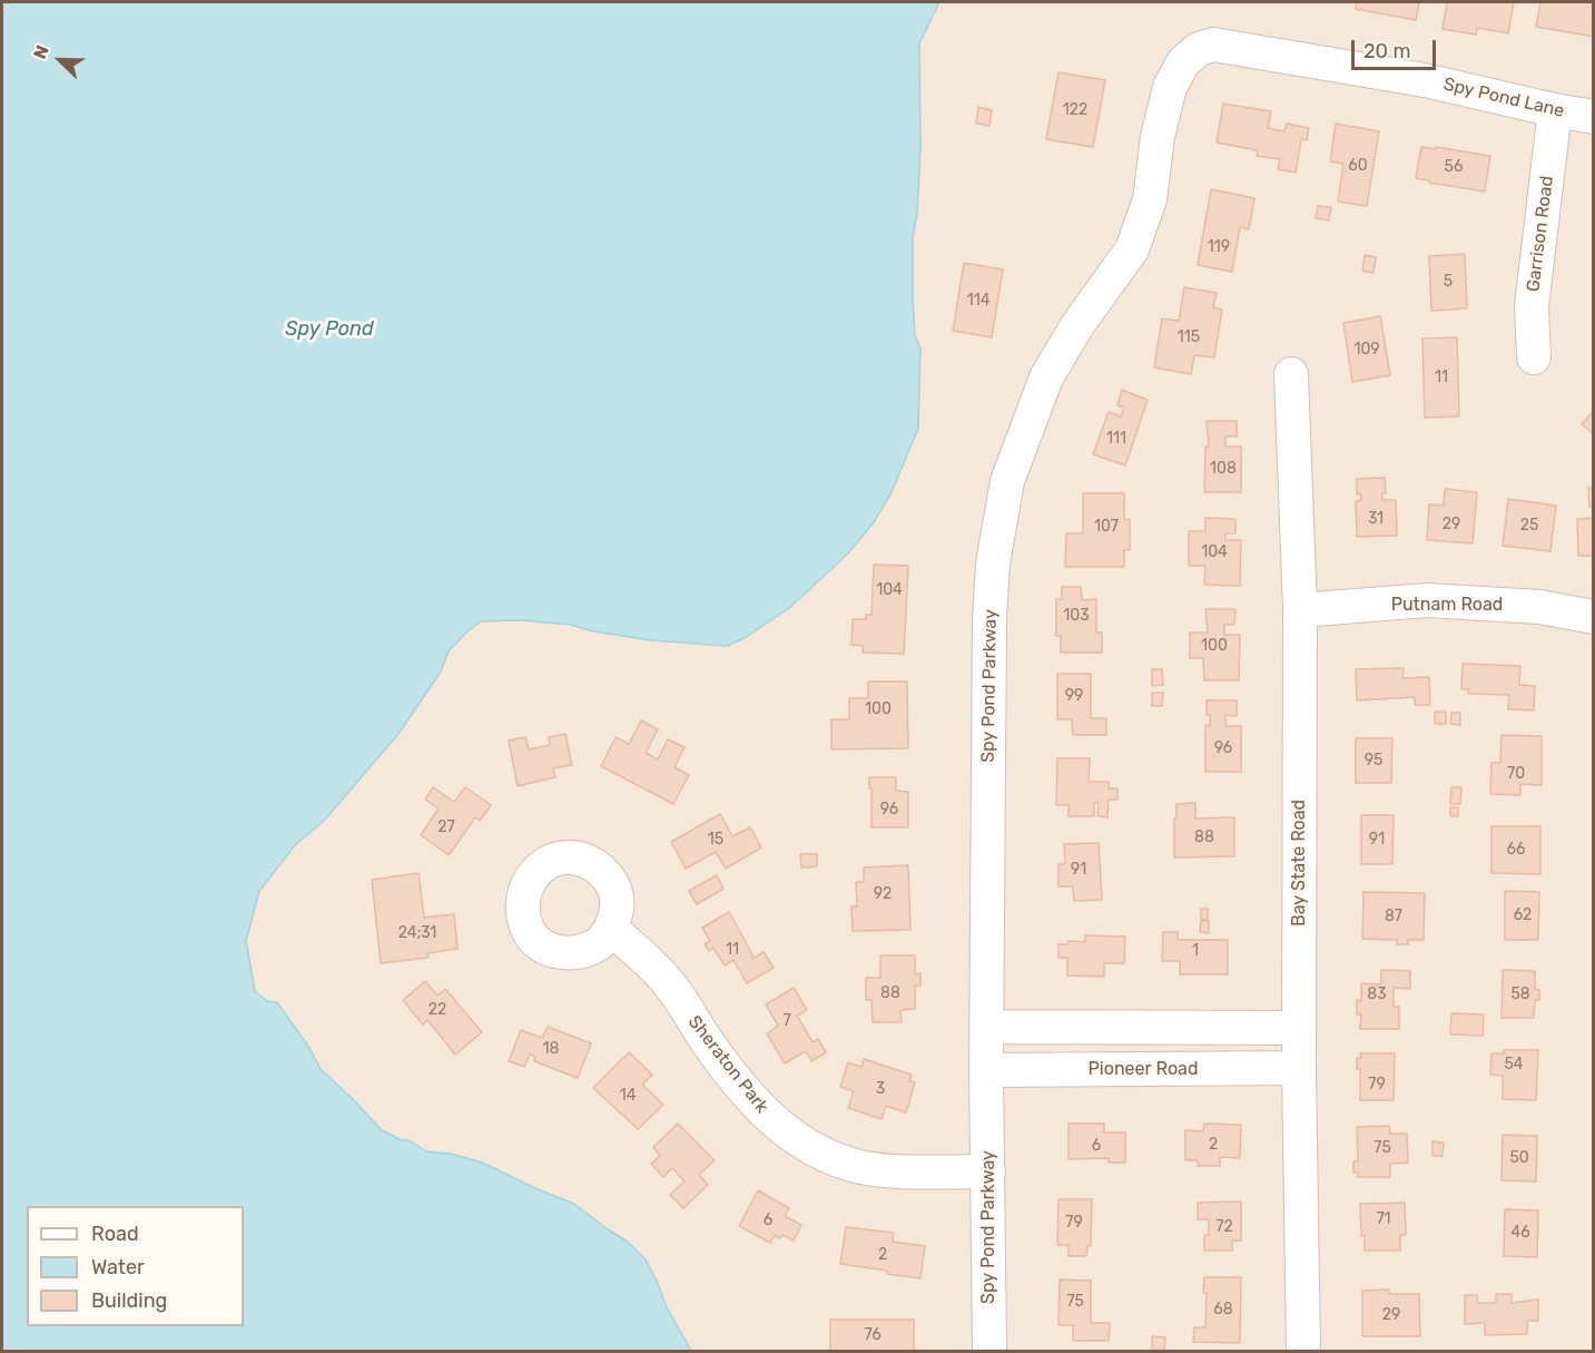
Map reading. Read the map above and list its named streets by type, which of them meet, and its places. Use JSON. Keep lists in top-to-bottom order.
{
  "streets": {
    "street": [
      "Spy Pond Lane",
      "Garrison Road",
      "Putnam Road",
      "Spy Pond Parkway",
      "Bay State Road",
      "Sheraton Park",
      "Pioneer Road"
    ]
  },
  "crossings": [
    ["Spy Pond Lane", "Garrison Road"],
    ["Spy Pond Lane", "Spy Pond Parkway"],
    ["Putnam Road", "Bay State Road"],
    ["Spy Pond Parkway", "Sheraton Park"],
    ["Spy Pond Parkway", "Pioneer Road"],
    ["Bay State Road", "Pioneer Road"]
  ],
  "water": ["Spy Pond"],
  "house_numbers": [
    "122",
    "60",
    "56",
    "119",
    "5",
    "114",
    "115",
    "109",
    "11",
    "111",
    "108",
    "31",
    "29",
    "25",
    "107",
    "104",
    "104",
    "103",
    "100",
    "99",
    "100",
    "96",
    "95",
    "70",
    "96",
    "27",
    "88",
    "15",
    "91",
    "66",
    "91",
    "92",
    "62",
    "87",
    "24;31",
    "11",
    "1",
    "88",
    "83",
    "58",
    "22",
    "7",
    "18",
    "54",
    "79",
    "3",
    "14",
    "2",
    "6",
    "75",
    "50",
    "71",
    "6",
    "79",
    "72",
    "46",
    "2",
    "75",
    "68",
    "29",
    "76"
  ],
  "legend": ["Road", "Water", "Building"],
  "scale_bar": "20 m",
  "north": "top left"
}
